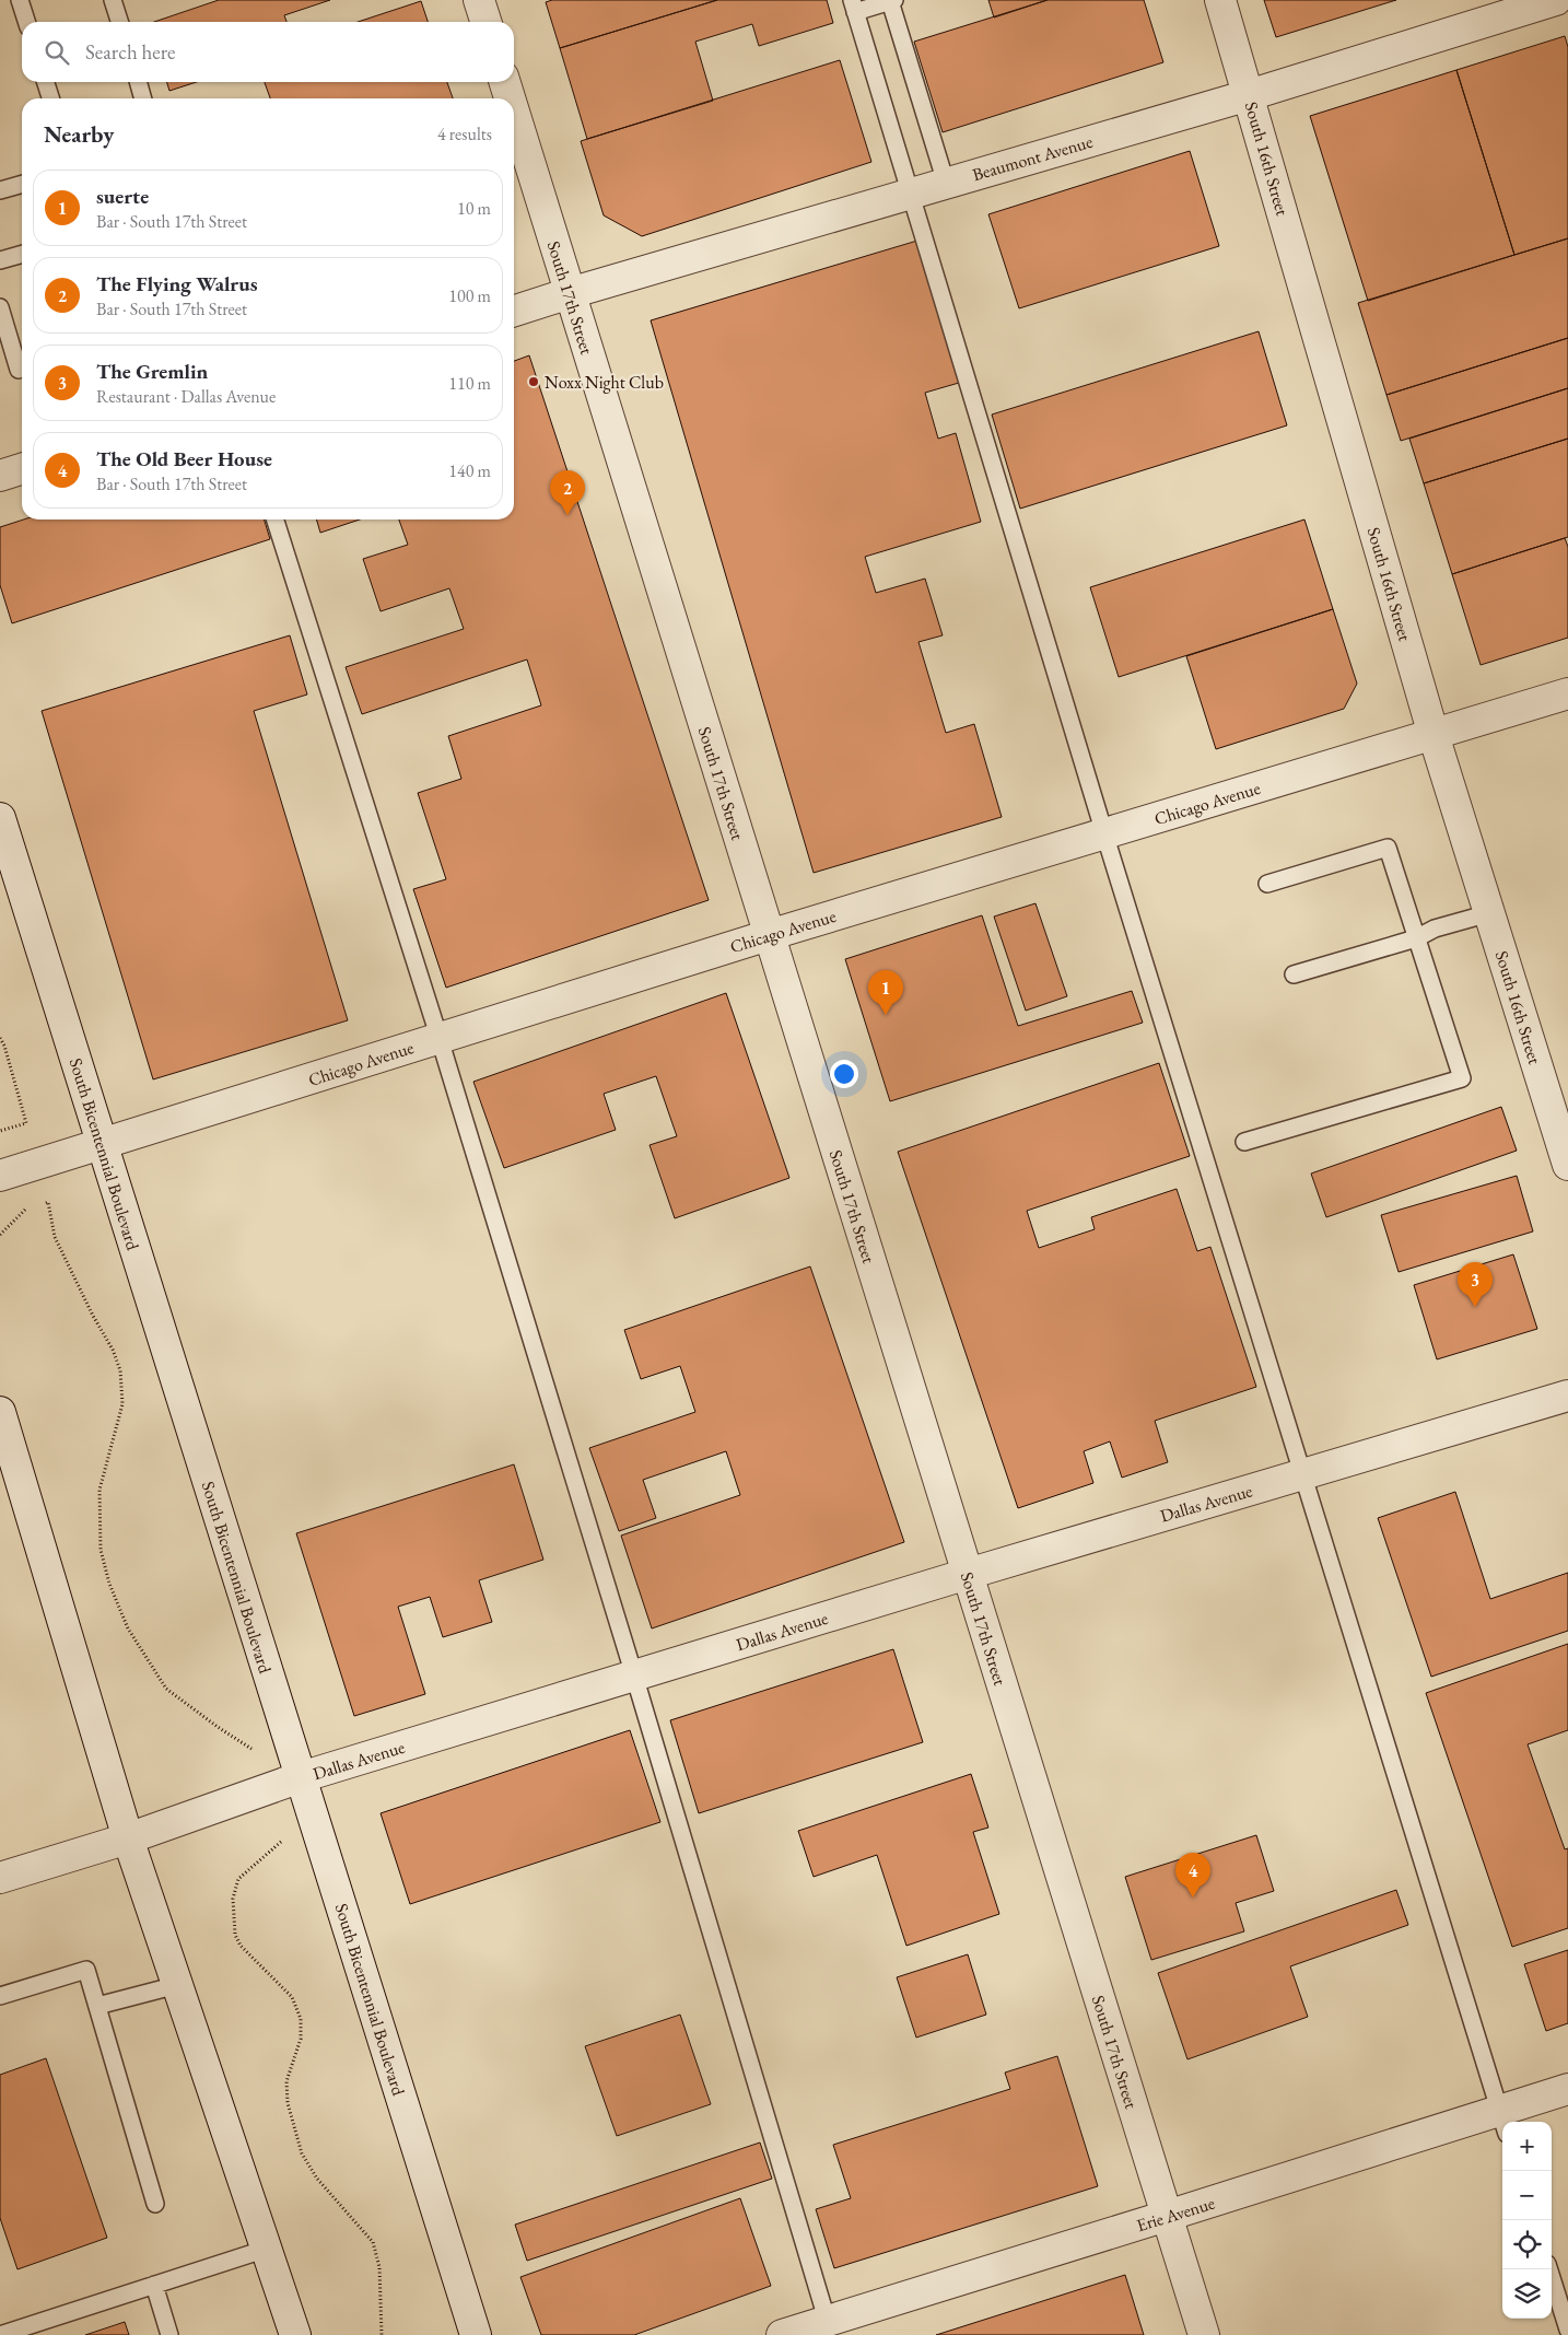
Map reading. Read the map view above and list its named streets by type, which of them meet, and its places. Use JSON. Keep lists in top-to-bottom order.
{
  "streets": {
    "street": [
      "Beaumont Avenue",
      "South 16th Street",
      "South 17th Street",
      "Chicago Avenue",
      "South Bicentennial Boulevard",
      "Dallas Avenue",
      "Erie Avenue"
    ]
  },
  "crossings": [
    ["Beaumont Avenue", "South 16th Street"],
    ["Beaumont Avenue", "South 17th Street"],
    ["South 16th Street", "Chicago Avenue"],
    ["South 17th Street", "Chicago Avenue"],
    ["South 17th Street", "Dallas Avenue"],
    ["South 17th Street", "Erie Avenue"],
    ["Chicago Avenue", "South Bicentennial Boulevard"],
    ["South Bicentennial Boulevard", "Dallas Avenue"]
  ],
  "places": ["Noxx Night Club"],
  "page": {
    "search": "Search here",
    "heading": ["Nearby", "4 results"],
    "list": [
      {
        "mark": "1",
        "name": "suerte",
        "note": "Bar · South 17th Street",
        "value": "10 m"
      },
      {
        "mark": "2",
        "name": "The Flying Walrus",
        "note": "Bar · South 17th Street",
        "value": "100 m"
      },
      {
        "mark": "3",
        "name": "The Gremlin",
        "note": "Restaurant · Dallas Avenue",
        "value": "110 m"
      },
      {
        "mark": "4",
        "name": "The Old Beer House",
        "note": "Bar · South 17th Street",
        "value": "140 m"
      }
    ],
    "pins": [
      "2",
      "1",
      "3",
      "4"
    ],
    "map_buttons": ["+", "−"]
  }
}
